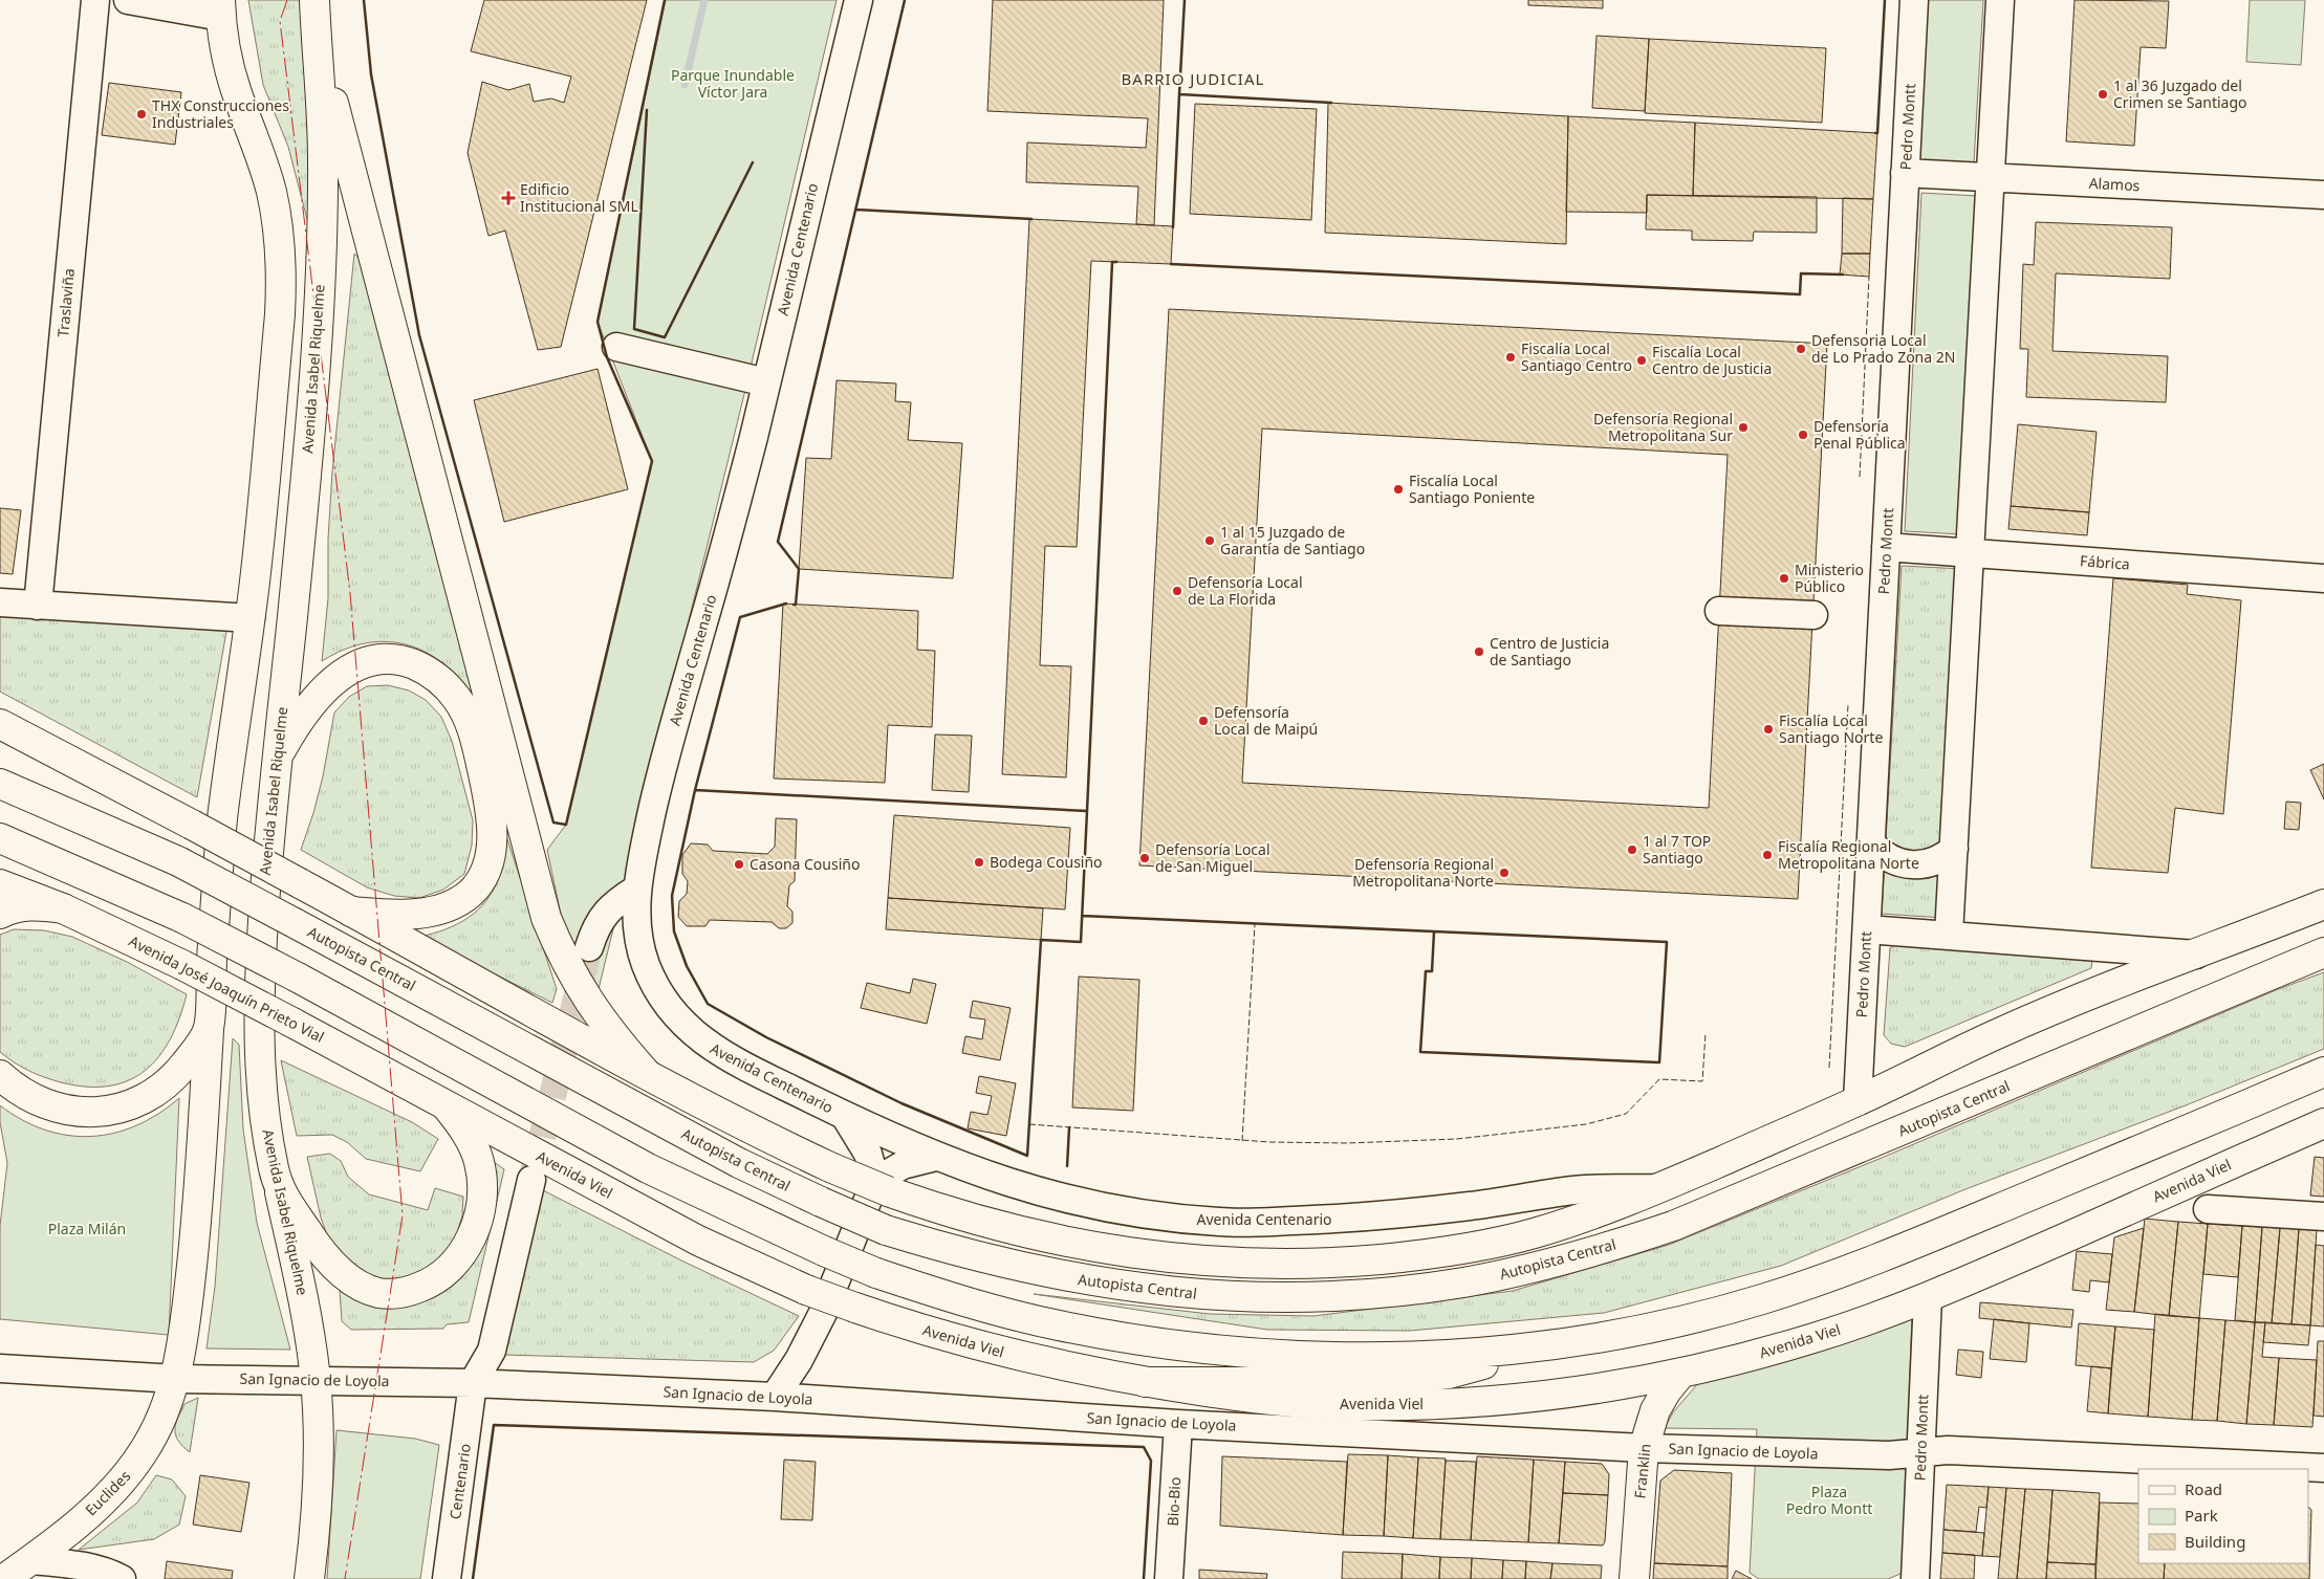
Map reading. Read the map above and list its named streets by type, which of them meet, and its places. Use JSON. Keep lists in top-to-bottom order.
{
  "streets": {
    "main road": [
      "Avenida Isabel Riquelme",
      "Autopista Central",
      "Avenida José Joaquín Prieto Vial",
      "Avenida Viel",
      "Franklin",
      "Euclides"
    ],
    "street": [
      "Pedro Montt",
      "Alamos",
      "Avenida Centenario",
      "Traslaviña",
      "Fábrica",
      "San Ignacio de Loyola",
      "Centenario",
      "Bio-Bio"
    ]
  },
  "crossings": [
    ["Pedro Montt", "Alamos"],
    ["Pedro Montt", "Fábrica"],
    ["Pedro Montt", "Avenida Viel"],
    ["Pedro Montt", "San Ignacio de Loyola"],
    ["Avenida Isabel Riquelme", "San Ignacio de Loyola"],
    ["Avenida José Joaquín Prieto Vial", "Avenida Viel"],
    ["Avenida Viel", "Franklin"],
    ["San Ignacio de Loyola", "Franklin"],
    ["San Ignacio de Loyola", "Centenario"],
    ["San Ignacio de Loyola", "Euclides"],
    ["San Ignacio de Loyola", "Bio-Bio"]
  ],
  "districts": ["BARRIO JUDICIAL"],
  "parks": ["Parque Inundable Víctor Jara", "Plaza Milán", "Plaza Pedro Montt"],
  "places": {
    "other": [
      "1 al 36 Juzgado del Crimen se Santiago",
      "THX Construcciones Industriales",
      "Defensoria Local de Lo Prado Zona 2N",
      "Fiscalía Local Santiago Centro",
      "Fiscalía Local Centro de Justicia",
      "Defensoría Regional Metropolitana Sur",
      "Defensoría Penal Pública",
      "Fiscalía Local Santiago Poniente",
      "1 al 15 Juzgado de Garantía de Santiago",
      "Ministerio Público",
      "Defensoría Local de La Florida",
      "Centro de Justicia de Santiago",
      "Defensoría Local de Maipú",
      "Fiscalía Local Santiago Norte",
      "1 al 7 TOP Santiago",
      "Fiscalía Regional Metropolitana Norte",
      "Defensoría Local de San Miguel",
      "Bodega Cousiño",
      "Casona Cousiño",
      "Defensoría Regional Metropolitana Norte"
    ],
    "health": ["Edificio Institucional SML"]
  },
  "legend": ["Road", "Park", "Building"]
}
